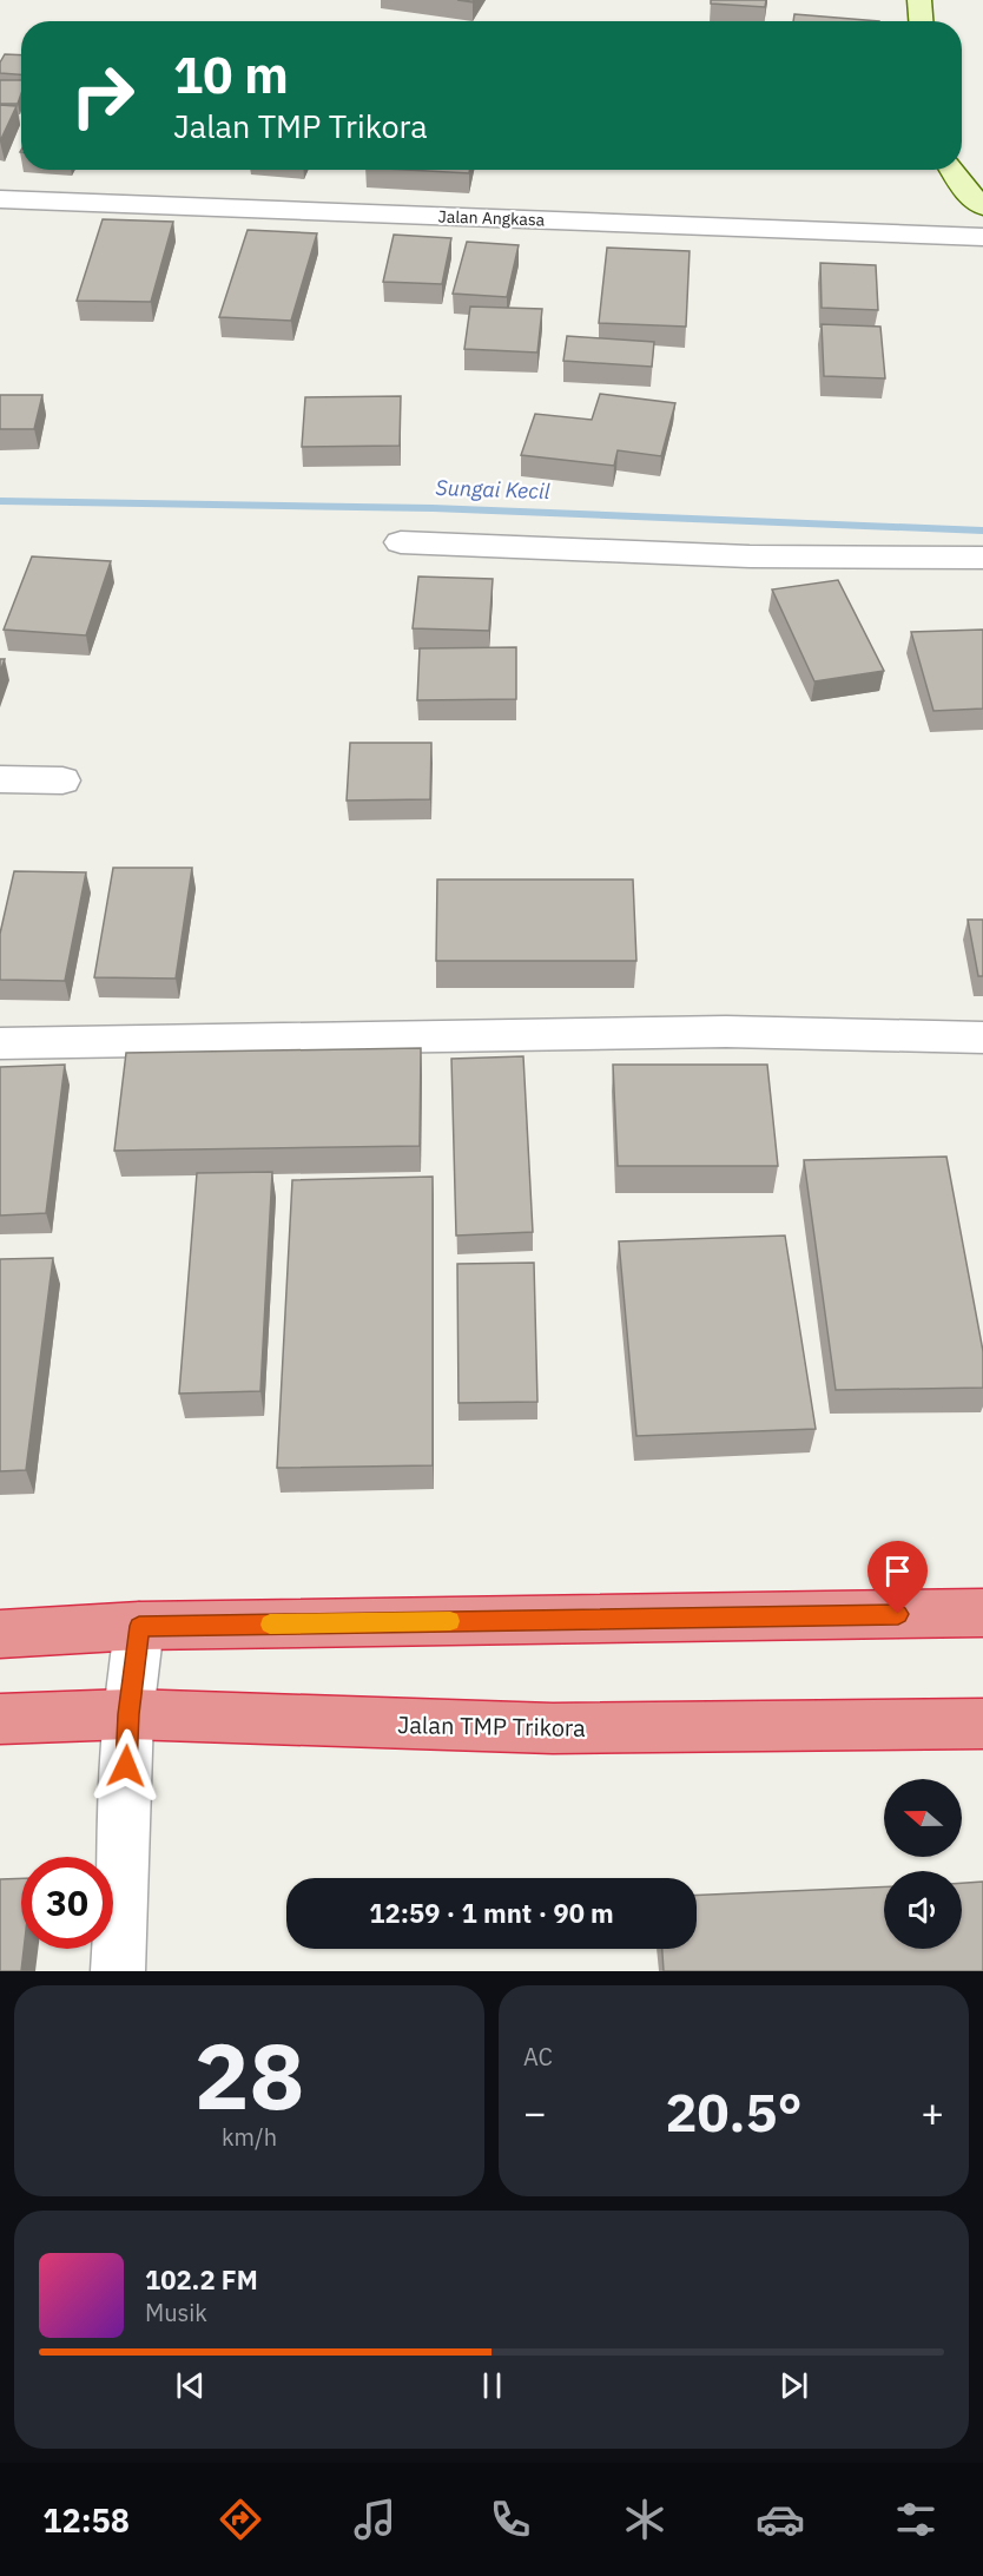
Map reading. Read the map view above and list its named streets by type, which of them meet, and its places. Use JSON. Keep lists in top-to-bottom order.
{
  "streets": {
    "highway": ["Jalan TMP Trikora"],
    "street": ["Jalan Angkasa"]
  },
  "water": ["Sungai Kecil"],
  "north": "left",
  "page": {
    "turn": ["10 m", "Jalan TMP Trikora"],
    "limit": "30",
    "trip": "12:59 · 1 mnt · 90 m",
    "tile": [
      ["28", "km/h"],
      "AC"
    ],
    "heat": ["−", "20.5°", "+"],
    "song": ["102.2 FM", "Musik"],
    "tabs": "12:58"
  }
}
